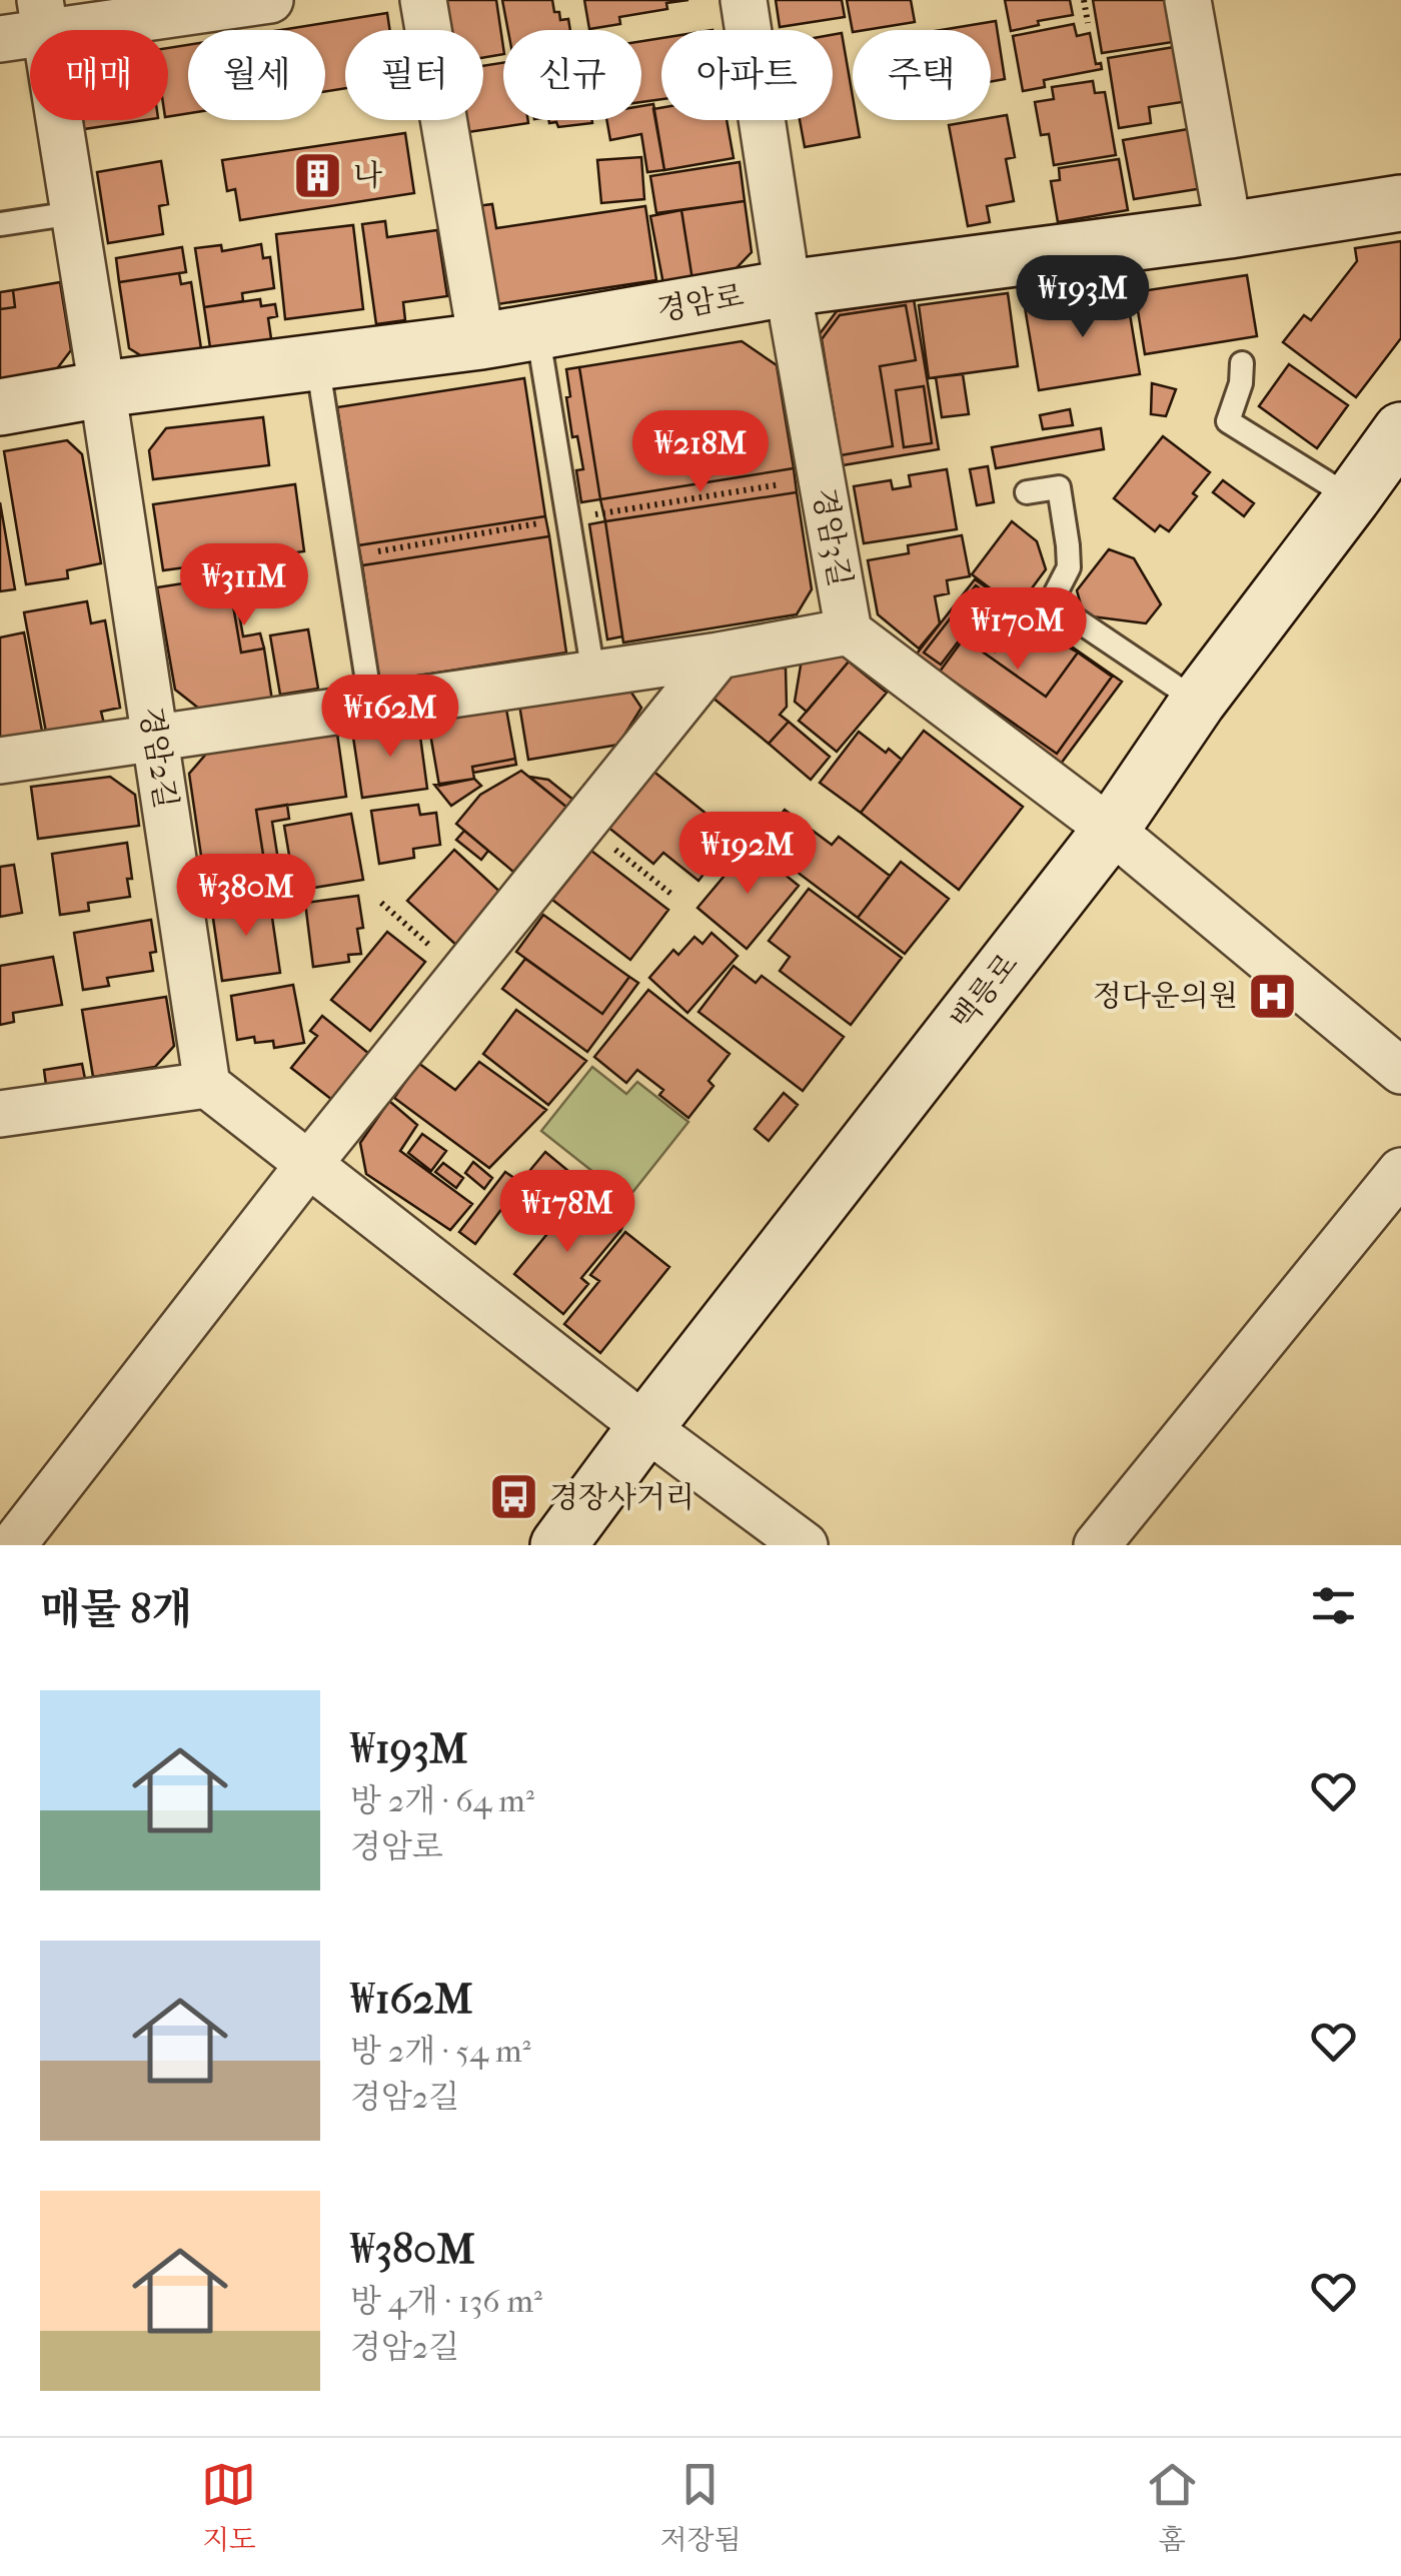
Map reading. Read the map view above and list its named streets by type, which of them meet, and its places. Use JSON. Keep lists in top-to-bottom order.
{
  "streets": {
    "street": [
      "경암로",
      "경암3길",
      "경암2길",
      "백릉로"
    ]
  },
  "crossings": [
    ["경암로", "경암3길"],
    ["경암로", "경암2길"]
  ],
  "places": {
    "building": ["나"],
    "hospital": ["정다운의원"],
    "bus stop": ["경장사거리"]
  },
  "page": {
    "chip": [
      "매매",
      "월세",
      "필터",
      "신규",
      "아파트",
      "주택"
    ],
    "price": [
      "₩193M",
      "₩218M",
      "₩311M",
      "₩170M",
      "₩162M",
      "₩192M",
      "₩380M",
      "₩178M"
    ],
    "heading": "매물 8개",
    "list": [
      {
        "name": "₩193M",
        "note": "방 2개 · 64 m² · 경암로"
      },
      {
        "name": "₩162M",
        "note": "방 2개 · 54 m² · 경암2길"
      },
      {
        "name": "₩380M",
        "note": "방 4개 · 136 m² · 경암2길"
      }
    ],
    "tabs": ["지도", "저장됨", "홈"]
  }
}
